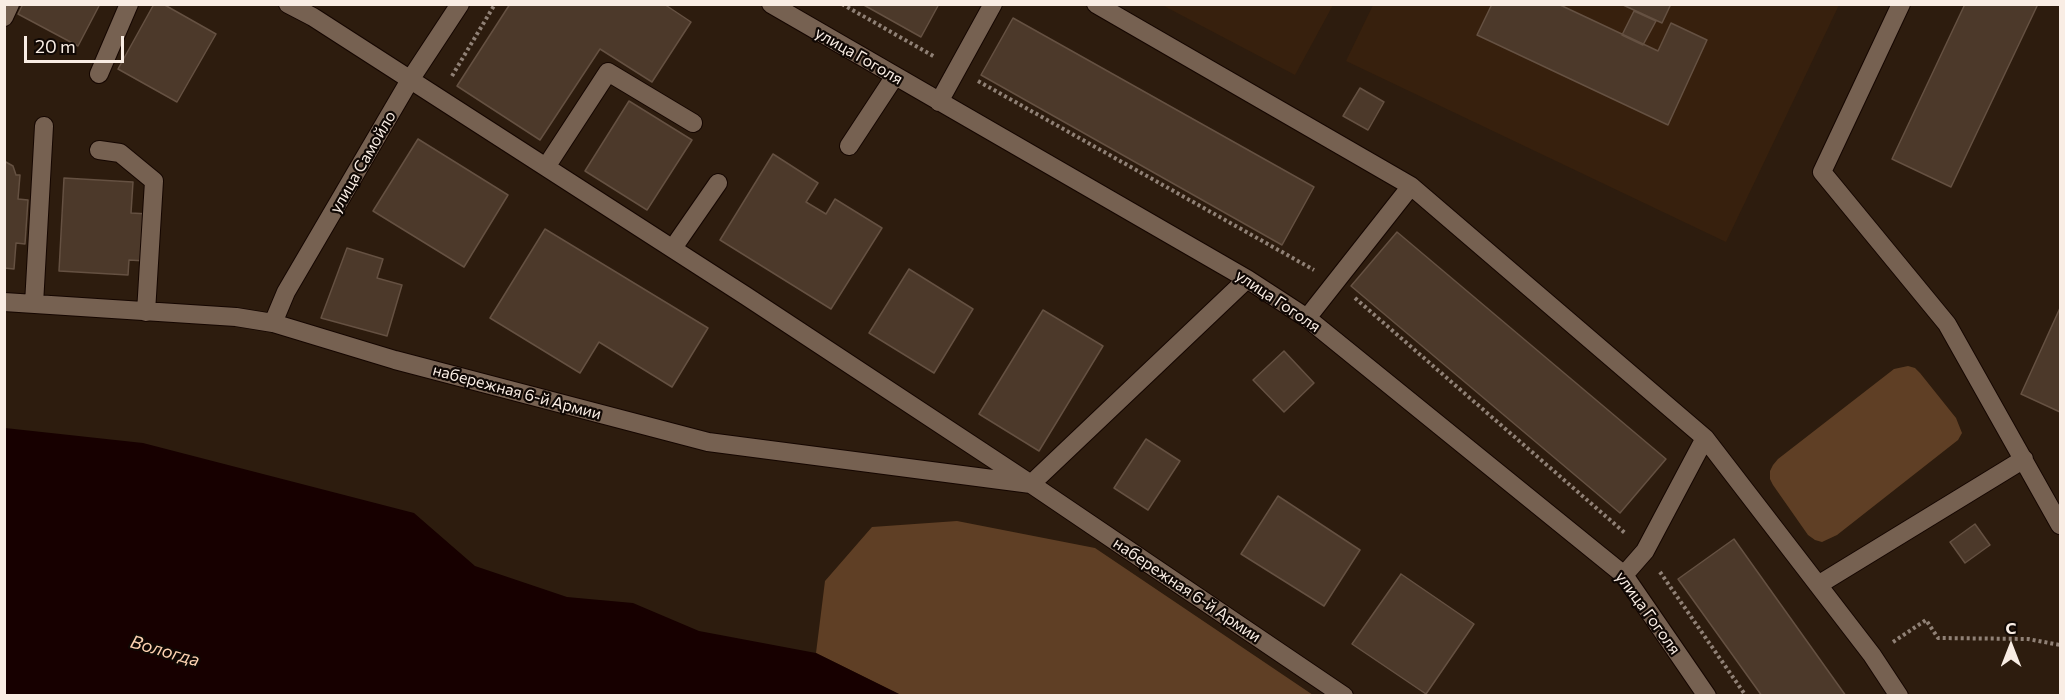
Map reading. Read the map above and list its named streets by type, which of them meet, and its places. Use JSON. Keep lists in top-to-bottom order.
{
  "streets": {
    "street": ["улица Гоголя", "улица Самойло", "набережная 6-й Армии"]
  },
  "crossings": [
    ["улица Самойло", "набережная 6-й Армии"]
  ],
  "water": ["Вологда"],
  "scale_bar": "20 m",
  "north": "top"
}
